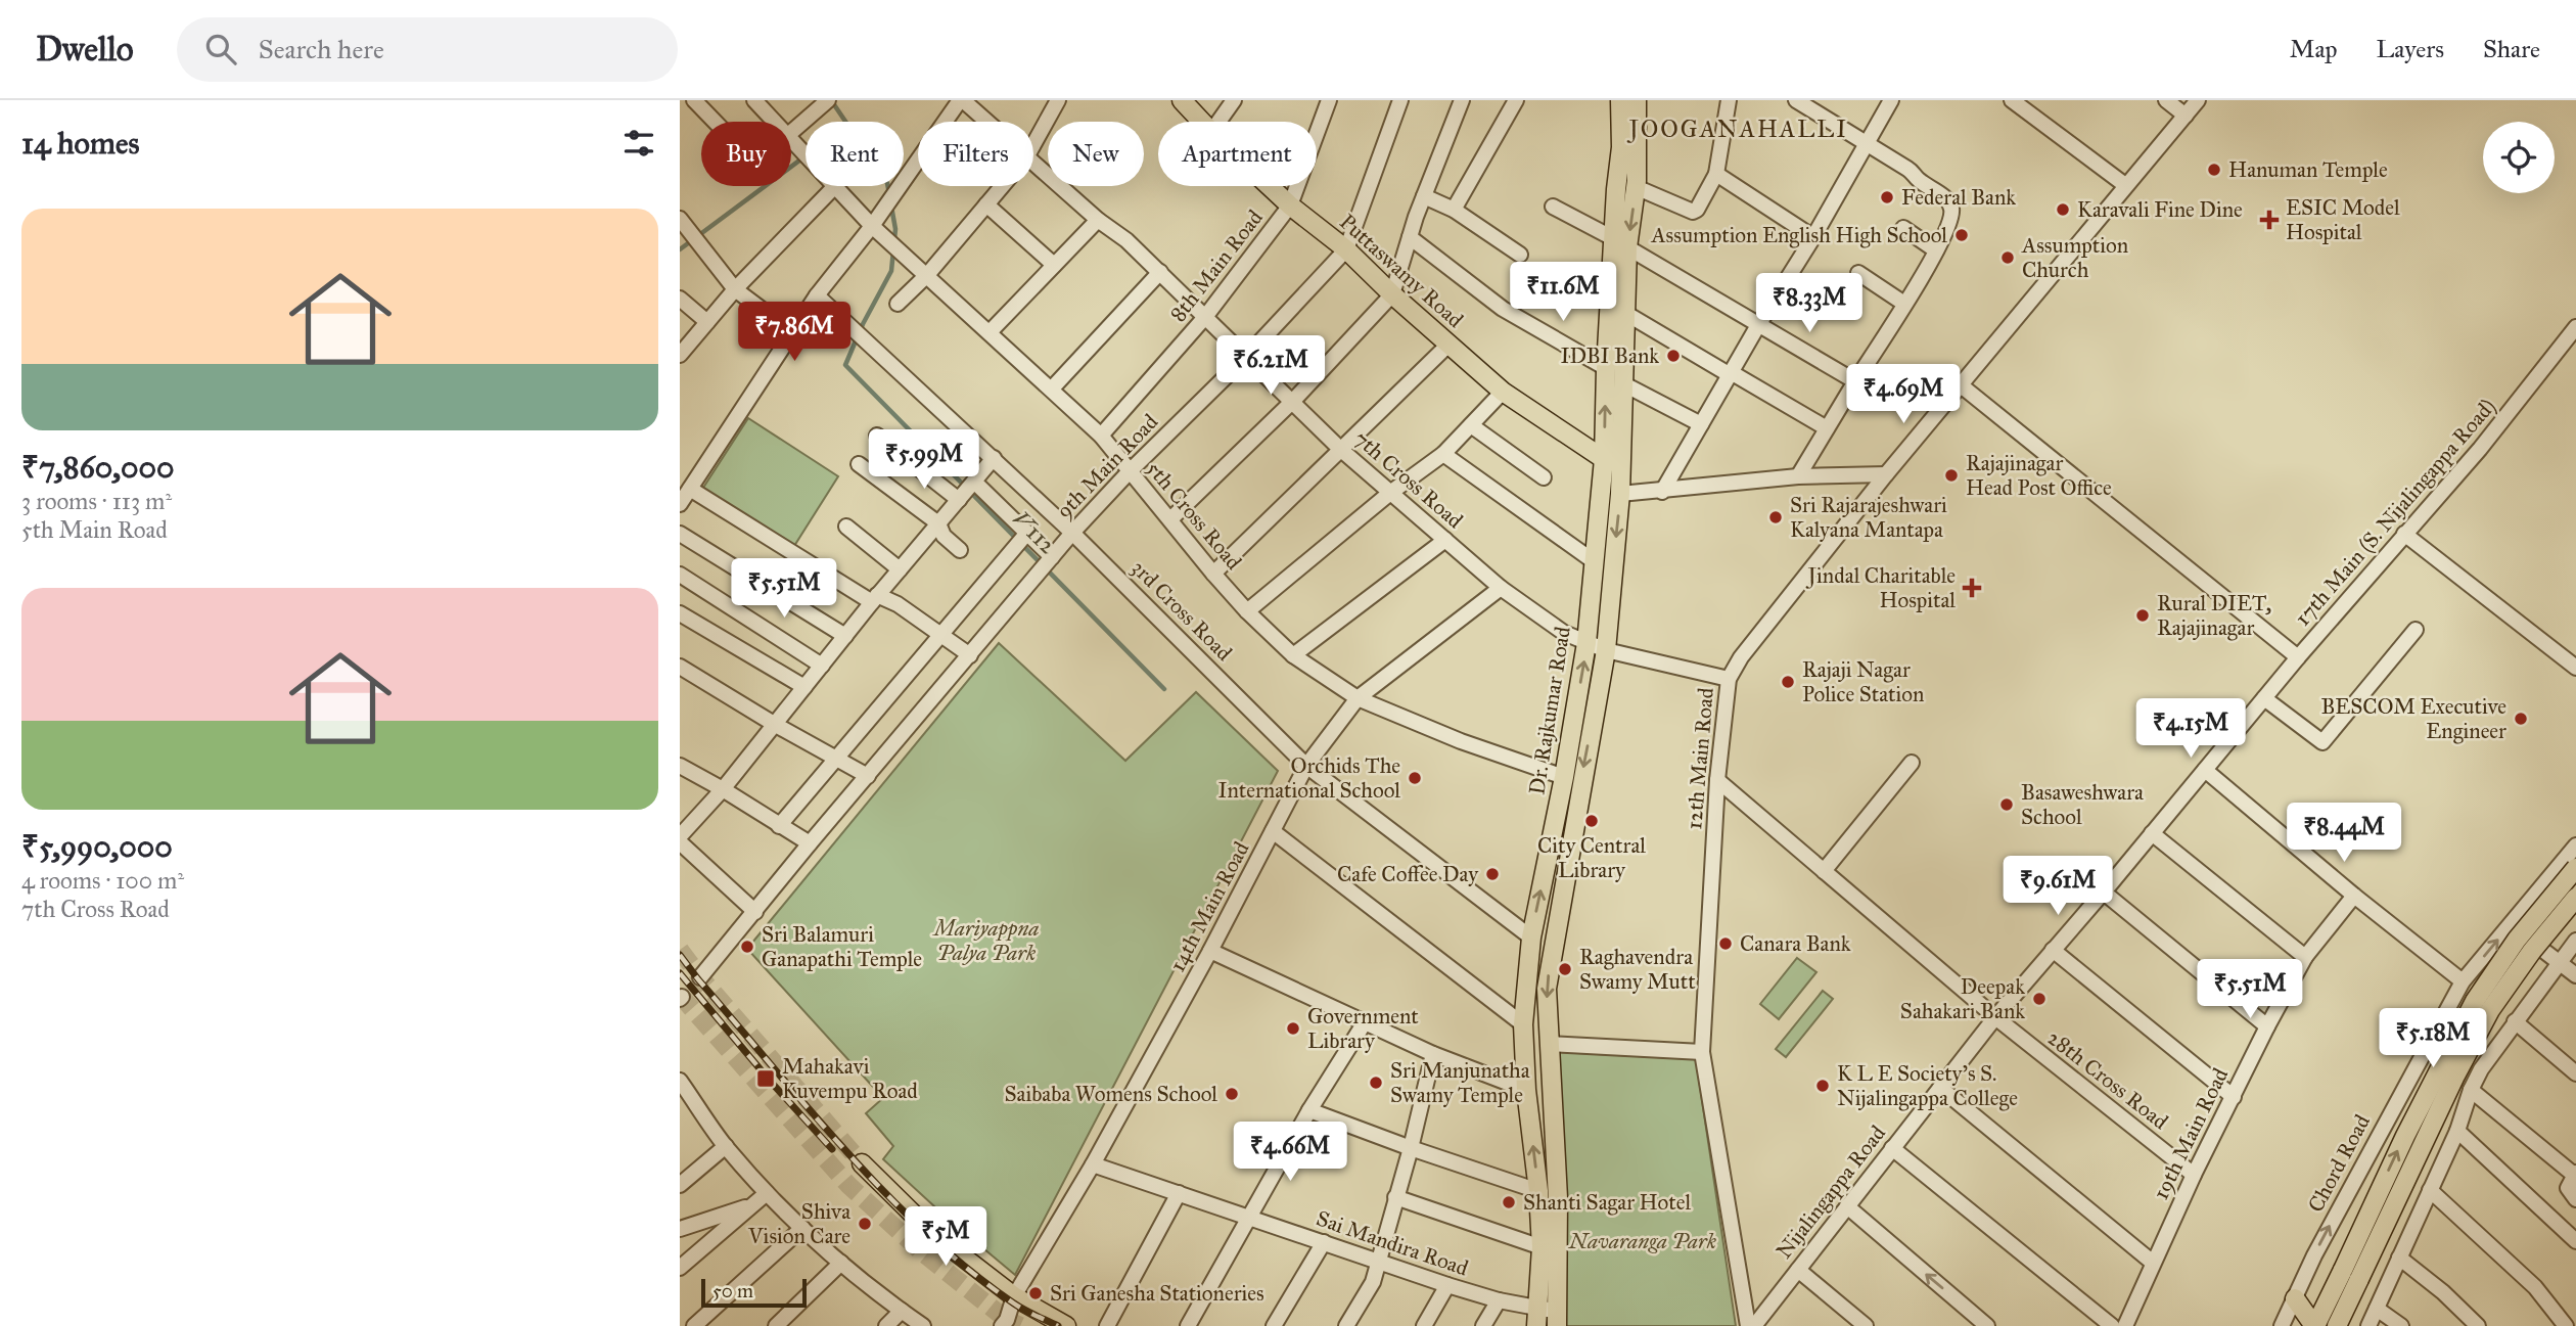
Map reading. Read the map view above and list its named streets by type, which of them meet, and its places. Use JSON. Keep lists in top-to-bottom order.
{
  "streets": {
    "main road": ["Puttaswamy Road", "Dr. Rajkumar Road"],
    "street": [
      "8th Main Road",
      "9th Main Road",
      "7th Cross Road",
      "17th Main (S. Nijalingappa Road)",
      "5th Cross Road",
      "3rd Cross Road",
      "12th Main Road",
      "14th Main Road",
      "28th Cross Road",
      "19th Main Road",
      "Chord Road",
      "Nijalingappa Road",
      "Sai Mandira Road"
    ]
  },
  "crossings": [
    ["8th Main Road", "Puttaswamy Road"],
    ["8th Main Road", "7th Cross Road"],
    ["8th Main Road", "5th Cross Road"],
    ["Puttaswamy Road", "9th Main Road"],
    ["Puttaswamy Road", "Dr. Rajkumar Road"],
    ["9th Main Road", "7th Cross Road"],
    ["9th Main Road", "5th Cross Road"],
    ["9th Main Road", "3rd Cross Road"],
    ["7th Cross Road", "Dr. Rajkumar Road"],
    ["7th Cross Road", "14th Main Road"],
    ["17th Main (S. Nijalingappa Road)", "28th Cross Road"],
    ["17th Main (S. Nijalingappa Road)", "Nijalingappa Road"],
    ["5th Cross Road", "Dr. Rajkumar Road"],
    ["5th Cross Road", "14th Main Road"],
    ["3rd Cross Road", "Dr. Rajkumar Road"],
    ["3rd Cross Road", "14th Main Road"],
    ["Dr. Rajkumar Road", "Sai Mandira Road"],
    ["12th Main Road", "28th Cross Road"],
    ["14th Main Road", "Sai Mandira Road"],
    ["28th Cross Road", "19th Main Road"],
    ["28th Cross Road", "Nijalingappa Road"]
  ],
  "districts": ["JOOGANAHALLI"],
  "water": ["V112"],
  "parks": ["Mariyappna Palya Park", "Navaranga Park"],
  "places": {
    "other": [
      "Hanuman Temple",
      "Federal Bank",
      "Karavali Fine Dine",
      "Assumption English High School",
      "Assumption Church",
      "IDBI Bank",
      "Rajajinagar Head Post Office",
      "Sri Rajarajeshwari Kalyana Mantapa",
      "Rural DIET, Rajajinagar",
      "Rajaji Nagar Police Station",
      "BESCOM Executive Engineer",
      "Orchids The International School",
      "Basaweshwara School",
      "City Central Library",
      "Cafe Coffee Day",
      "Canara Bank",
      "Sri Balamuri Ganapathi Temple",
      "Raghavendra Swamy Mutt",
      "Deepak Sahakari Bank",
      "Government Library",
      "Sri Manjunatha Swamy Temple",
      "K L E Society's S. Nijalingappa College",
      "Saibaba Womens School",
      "Shanti Sagar Hotel",
      "Shiva Vision Care",
      "Sri Ganesha Stationeries"
    ],
    "health": ["ESIC Model Hospital", "Jindal Charitable Hospital"],
    "transit": ["Mahakavi Kuvempu Road"]
  },
  "scale_bar": "50 m",
  "page": {
    "header": "Dwello",
    "search": "Search here",
    "nav": ["Map", "Layers", "Share"],
    "heading": "14 homes",
    "chip": [
      "Buy",
      "Rent",
      "Filters",
      "New",
      "Apartment"
    ],
    "list": [
      {
        "name": "₹7,860,000",
        "note": "3 rooms · 113 m² · 5th Main Road"
      },
      {
        "name": "₹5,990,000",
        "note": "4 rooms · 100 m² · 7th Cross Road"
      }
    ],
    "price": [
      "₹11.6M",
      "₹8.33M",
      "₹7.86M",
      "₹6.21M",
      "₹4.69M",
      "₹5.99M",
      "₹5.51M",
      "₹4.15M",
      "₹8.44M",
      "₹9.61M",
      "₹5.51M",
      "₹5.18M",
      "₹4.66M",
      "₹5M"
    ],
    "scale": "50 m"
  }
}
